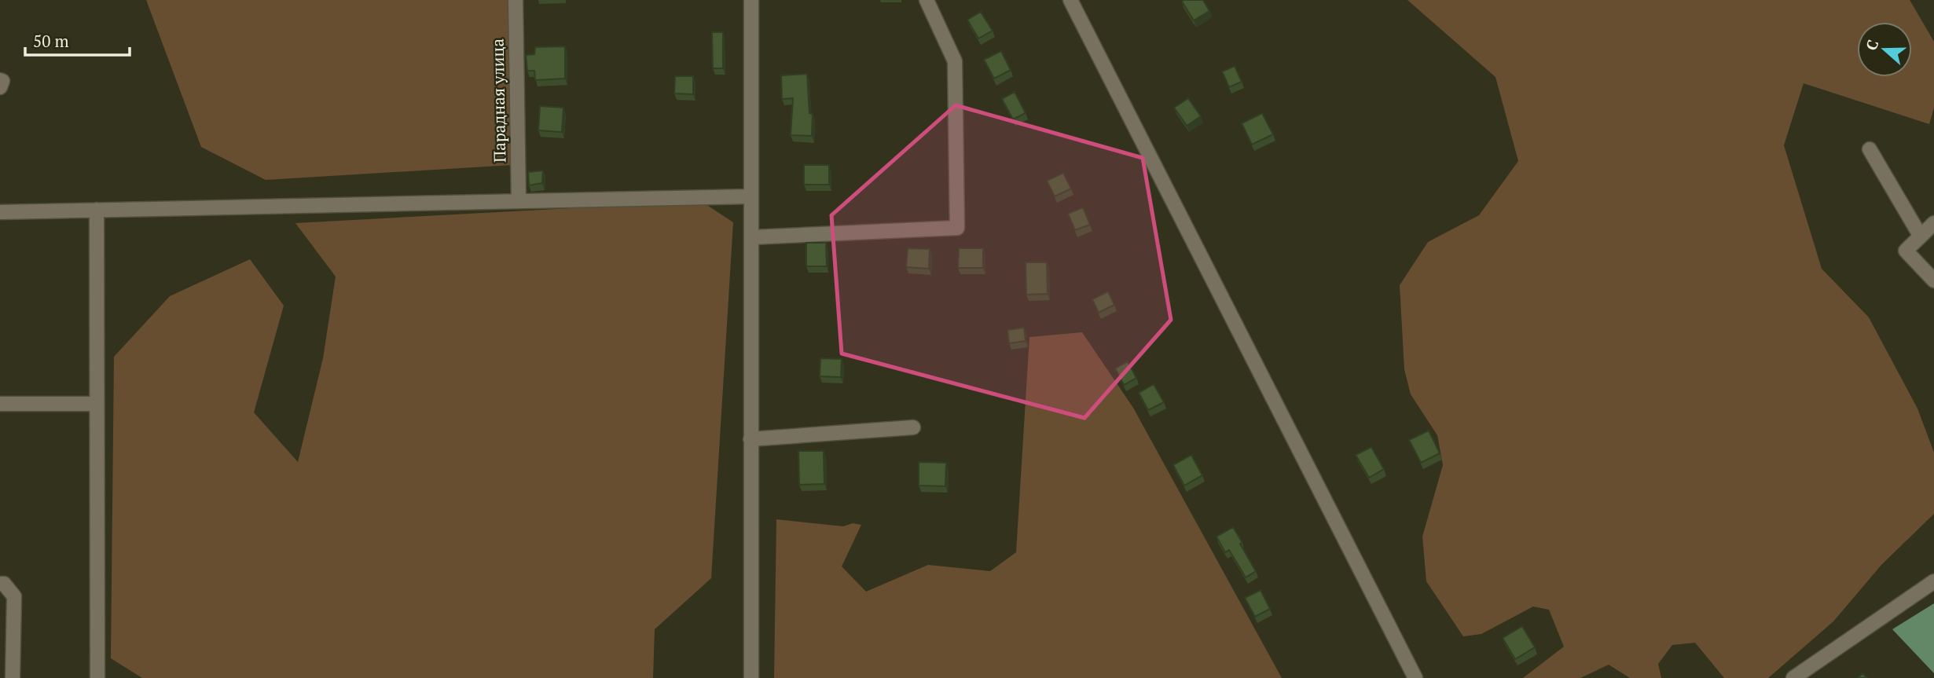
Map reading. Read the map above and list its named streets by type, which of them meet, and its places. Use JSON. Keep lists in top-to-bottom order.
{
  "streets": {
    "street": ["Парадная улица"]
  },
  "scale_bar": "50 m",
  "north": "left"
}
